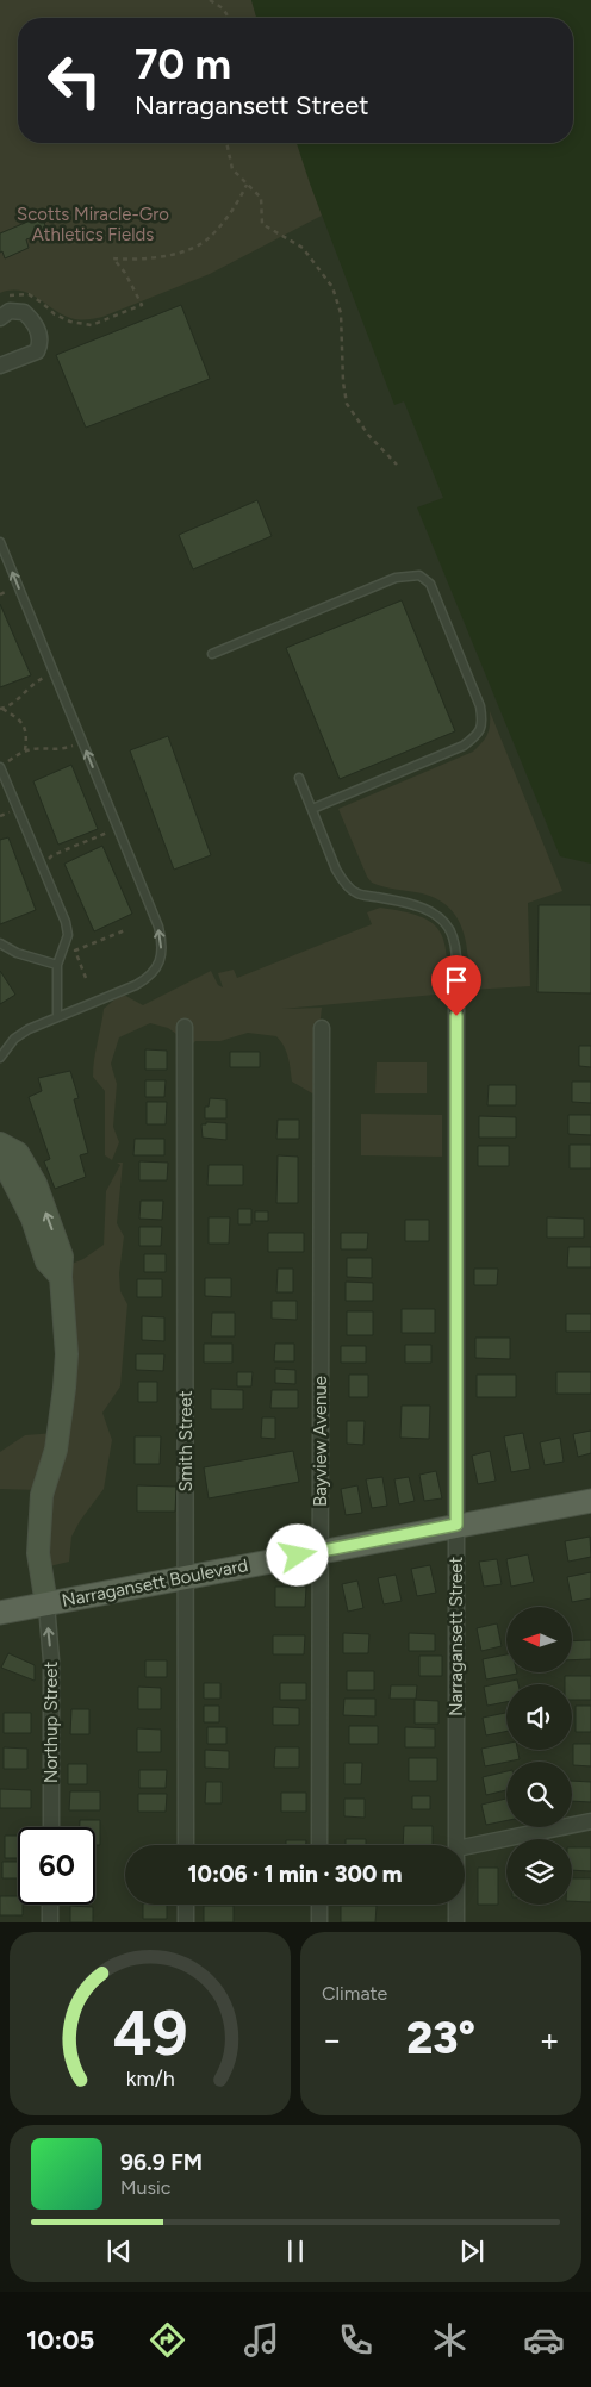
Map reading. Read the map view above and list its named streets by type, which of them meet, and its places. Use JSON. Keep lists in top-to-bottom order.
{
  "streets": {
    "main road": ["Narragansett Boulevard"],
    "street": [
      "Smith Street",
      "Bayview Avenue",
      "Narragansett Street",
      "Northup Street"
    ]
  },
  "crossings": [
    ["Smith Street", "Narragansett Boulevard"],
    ["Bayview Avenue", "Narragansett Boulevard"],
    ["Narragansett Boulevard", "Narragansett Street"],
    ["Narragansett Boulevard", "Northup Street"]
  ],
  "one_way": ["Northup Street"],
  "parks": ["Scotts Miracle-Gro Athletics Fields"],
  "north": "left",
  "page": {
    "turn": ["70 m", "Narragansett Street"],
    "limit": "60",
    "trip": "10:06 · 1 min · 300 m",
    "tile": "Climate",
    "heat": ["−", "23°", "+"],
    "song": ["96.9 FM", "Music"],
    "tabs": "10:05",
    "gauge": ["49", "km/h"]
  }
}
